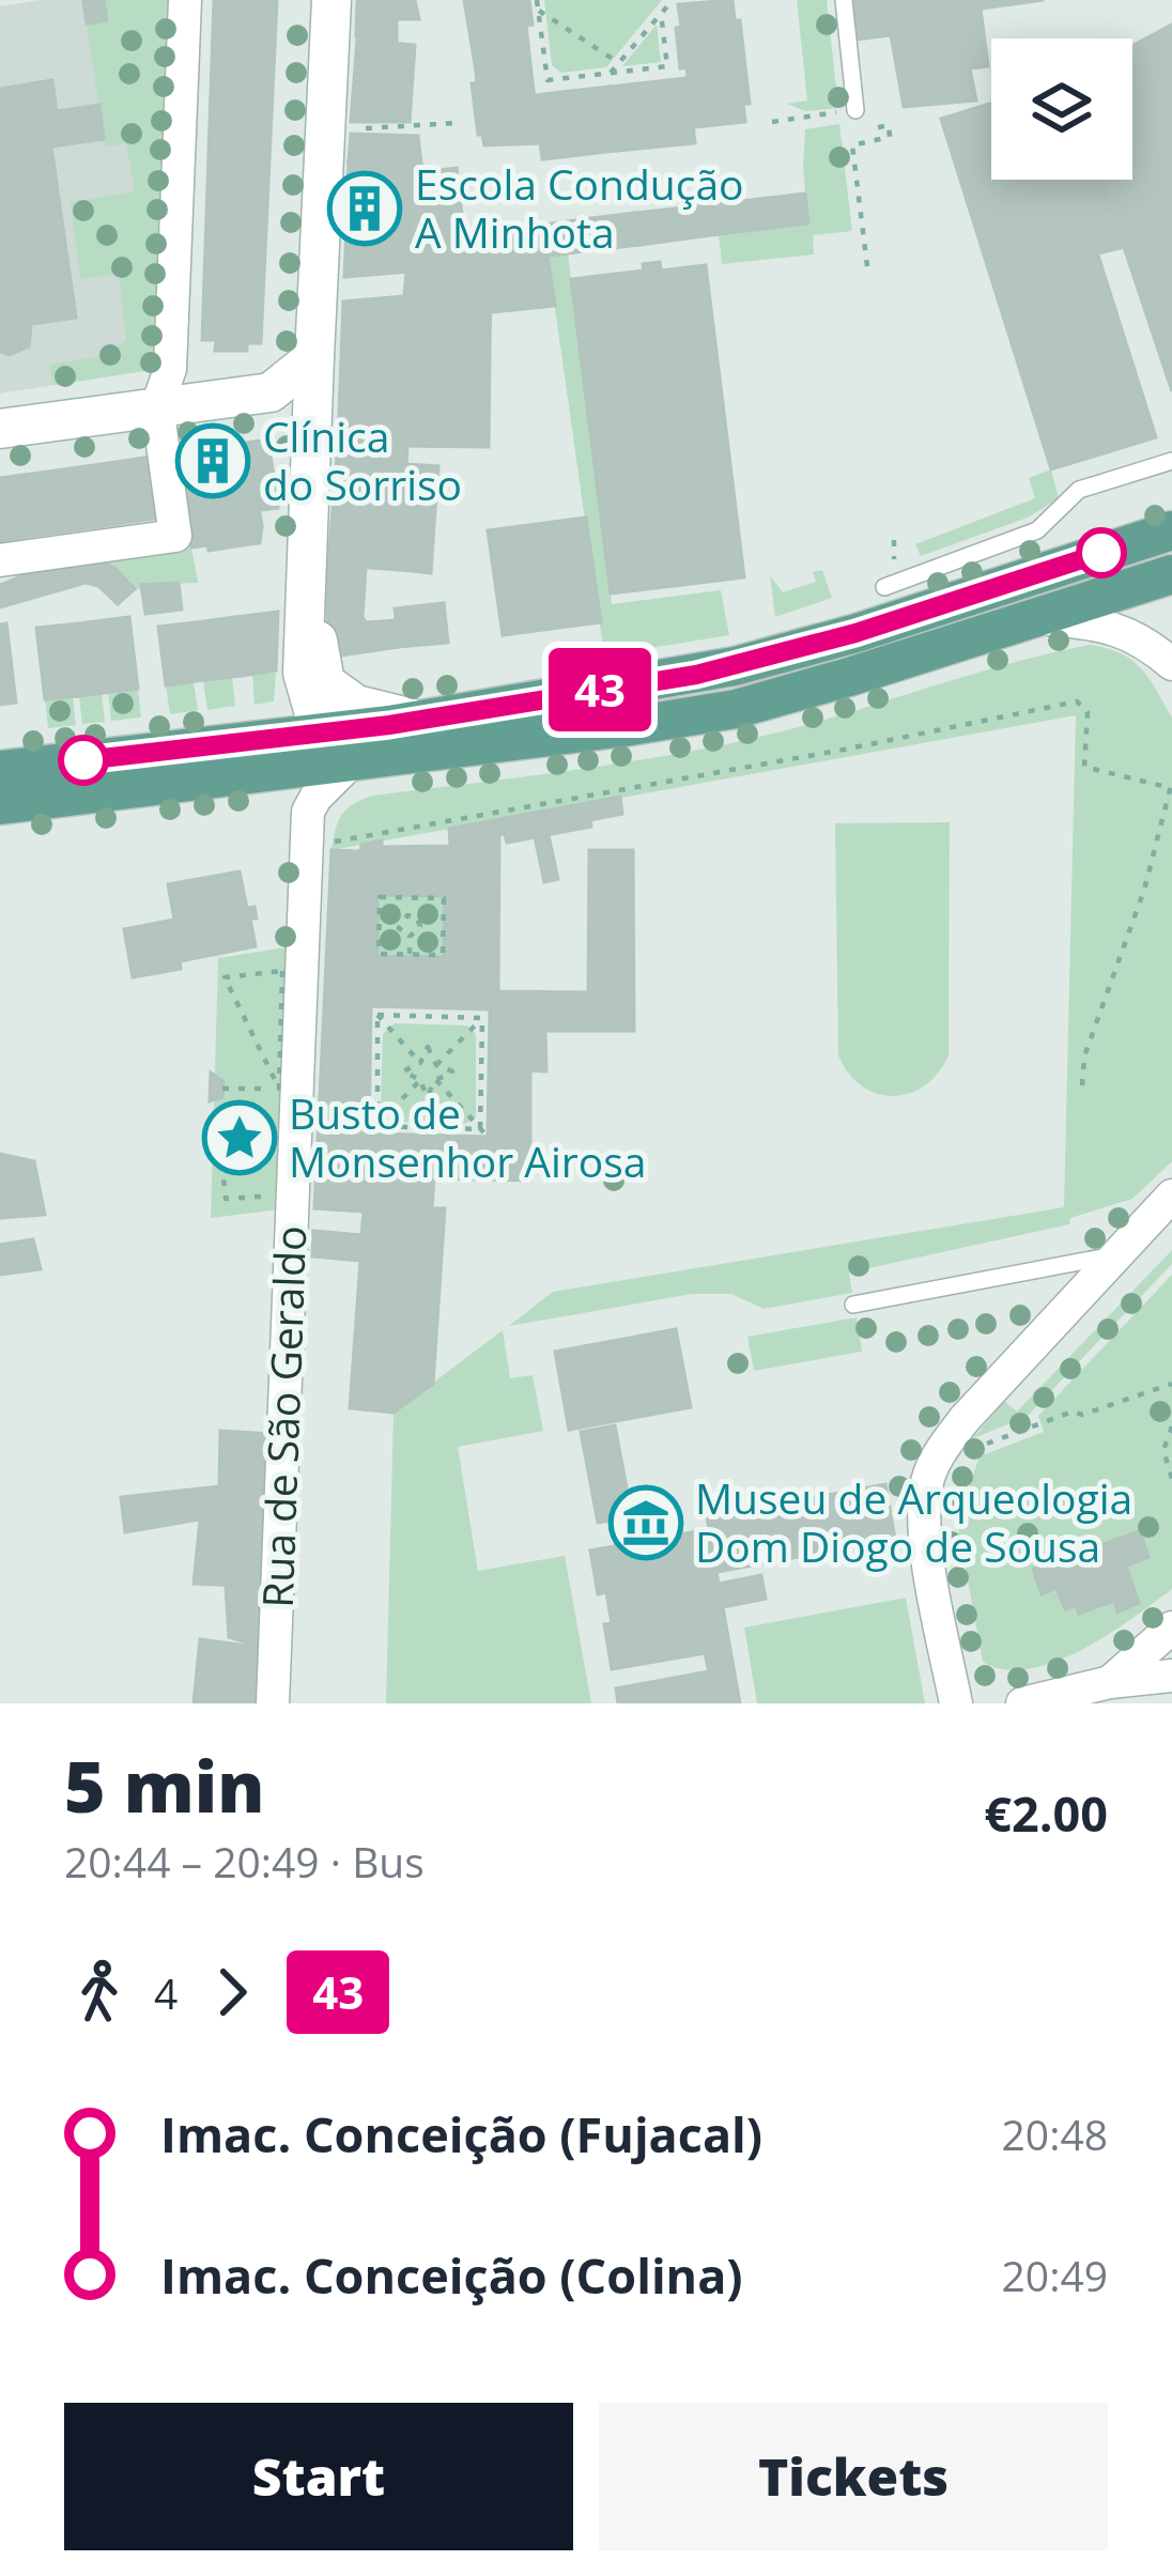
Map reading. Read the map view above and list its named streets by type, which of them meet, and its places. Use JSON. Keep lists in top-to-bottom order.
{
  "streets": {
    "street": ["Rua de São Geraldo"]
  },
  "places": {
    "building": ["Escola Condução A Minhota", "Clínica do Sorriso"],
    "place": ["Busto de Monsenhor Airosa"],
    "museum": ["Museu de Arqueologia Dom Diogo de Sousa"]
  },
  "lines": ["bus line 43"],
  "page": {
    "on_map": "43",
    "heading": ["5 min", "20:44 – 20:49 · Bus", "€2.00"],
    "legs": ["4", "43"],
    "list": [
      {
        "name": "Imac. Conceição (Fujacal)",
        "value": "20:48"
      },
      {
        "name": "Imac. Conceição (Colina)",
        "value": "20:49"
      }
    ],
    "buttons": ["Start", "Tickets"]
  }
}
